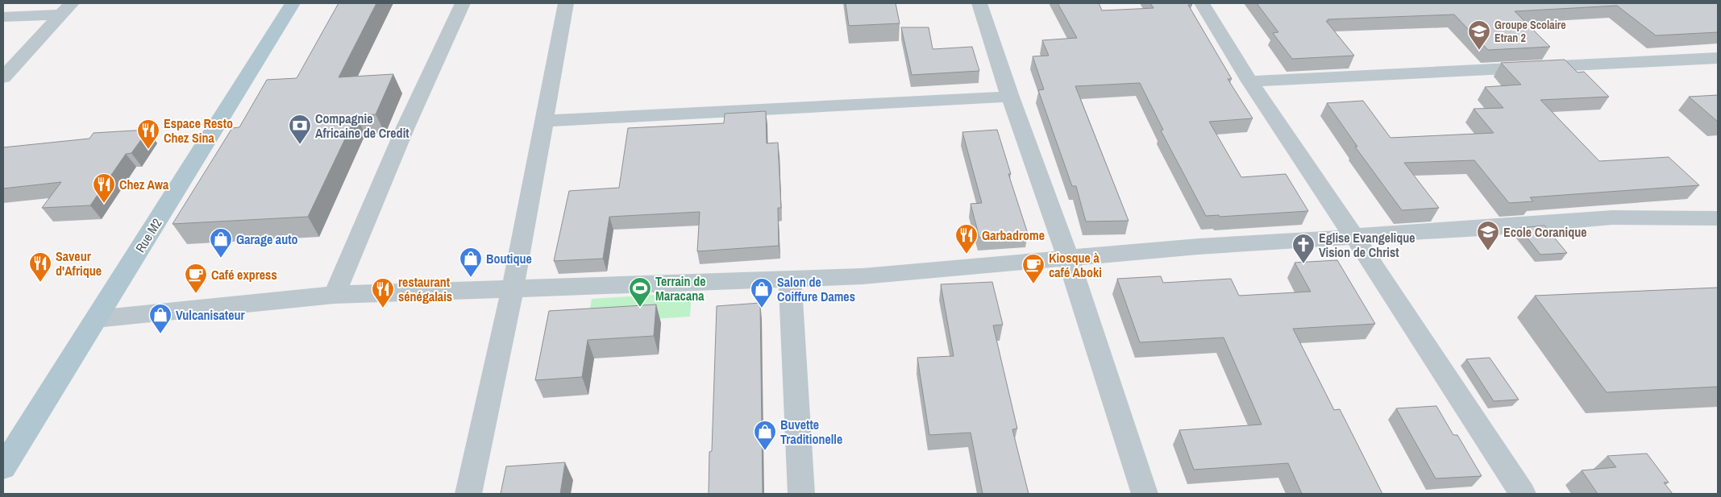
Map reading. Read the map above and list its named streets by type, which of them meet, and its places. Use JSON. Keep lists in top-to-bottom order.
{
  "streets": {
    "main road": ["Rue M2"]
  },
  "places": {
    "school or university": ["Groupe Scolaire Etran 2", "Ecole Coranique"],
    "bank": ["Compagnie Africaine de Credit"],
    "restaurant": [
      "Espace Resto Chez Sina",
      "Chez Awa",
      "Garbadrome",
      "Saveur d'Afrique",
      "restaurant sénégalais"
    ],
    "shop": [
      "Garage auto",
      "Boutique",
      "Salon de Coiffure Dames",
      "Vulcanisateur",
      "Buvette Traditionelle"
    ],
    "church": ["Eglise Evangelique Vision de Christ"],
    "cafe": ["Kiosque à café Aboki", "Café express"],
    "sports": ["Terrain de Maracana"]
  }
}
